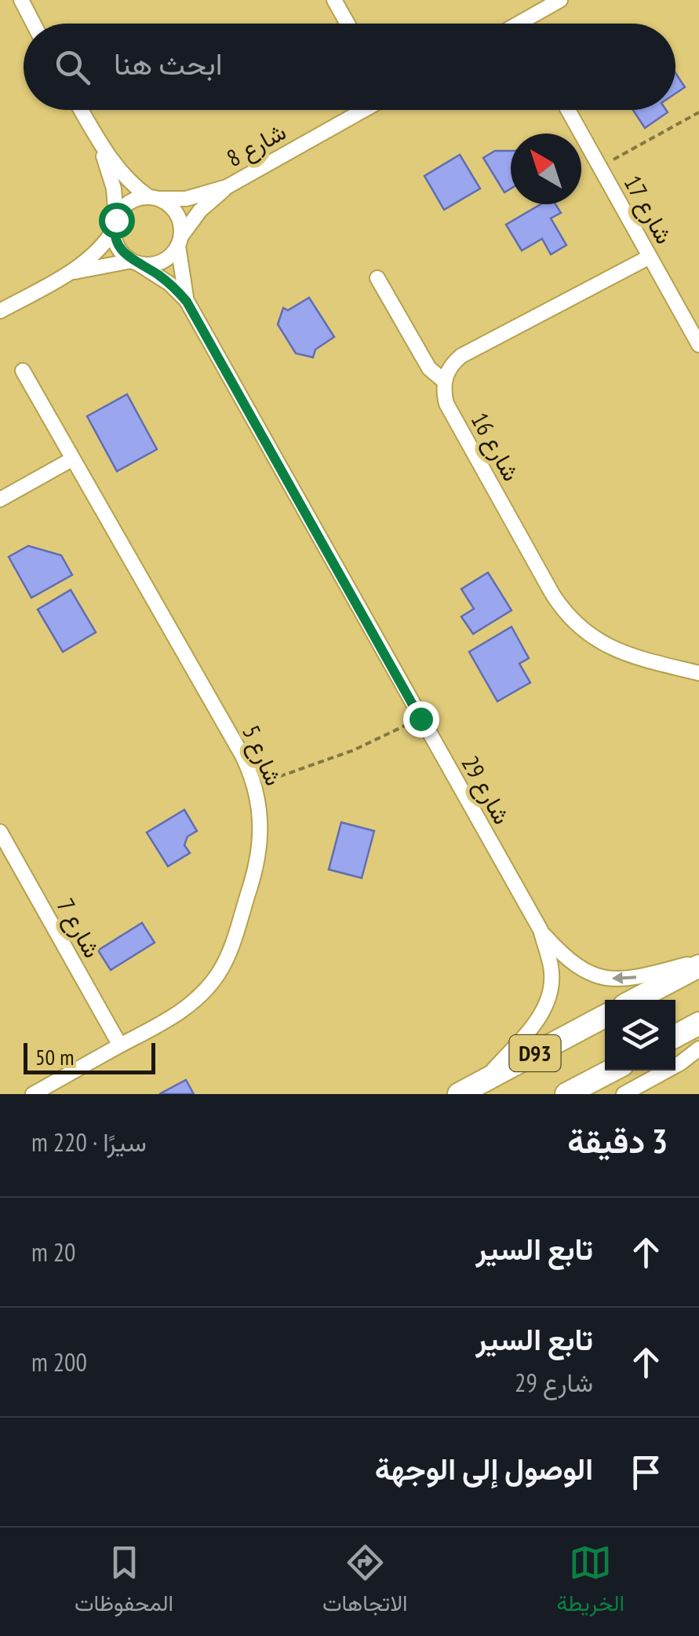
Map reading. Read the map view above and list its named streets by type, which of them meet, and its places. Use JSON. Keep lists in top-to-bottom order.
{
  "streets": {
    "main road": ["D93"],
    "street": [
      "شارع 8",
      "شارع 17",
      "شارع 16",
      "شارع 5",
      "شارع 29",
      "شارع 7"
    ]
  },
  "crossings": [
    ["شارع 8", "شارع 29"],
    ["شارع 5", "شارع 7"],
    ["شارع 29", "D93"]
  ],
  "scale_bar": "50 m",
  "north": "top left",
  "page": {
    "search": "ابحث هنا",
    "scale": "50 m",
    "heading": ["3 دقيقة", "سيرًا · 220 m"],
    "list": [
      ["تابع السير", "20 m"],
      ["تابع السير", "شارع 29", "200 m"],
      "الوصول إلى الوجهة"
    ],
    "nav": ["الخريطة", "الاتجاهات", "المحفوظات"]
  }
}
